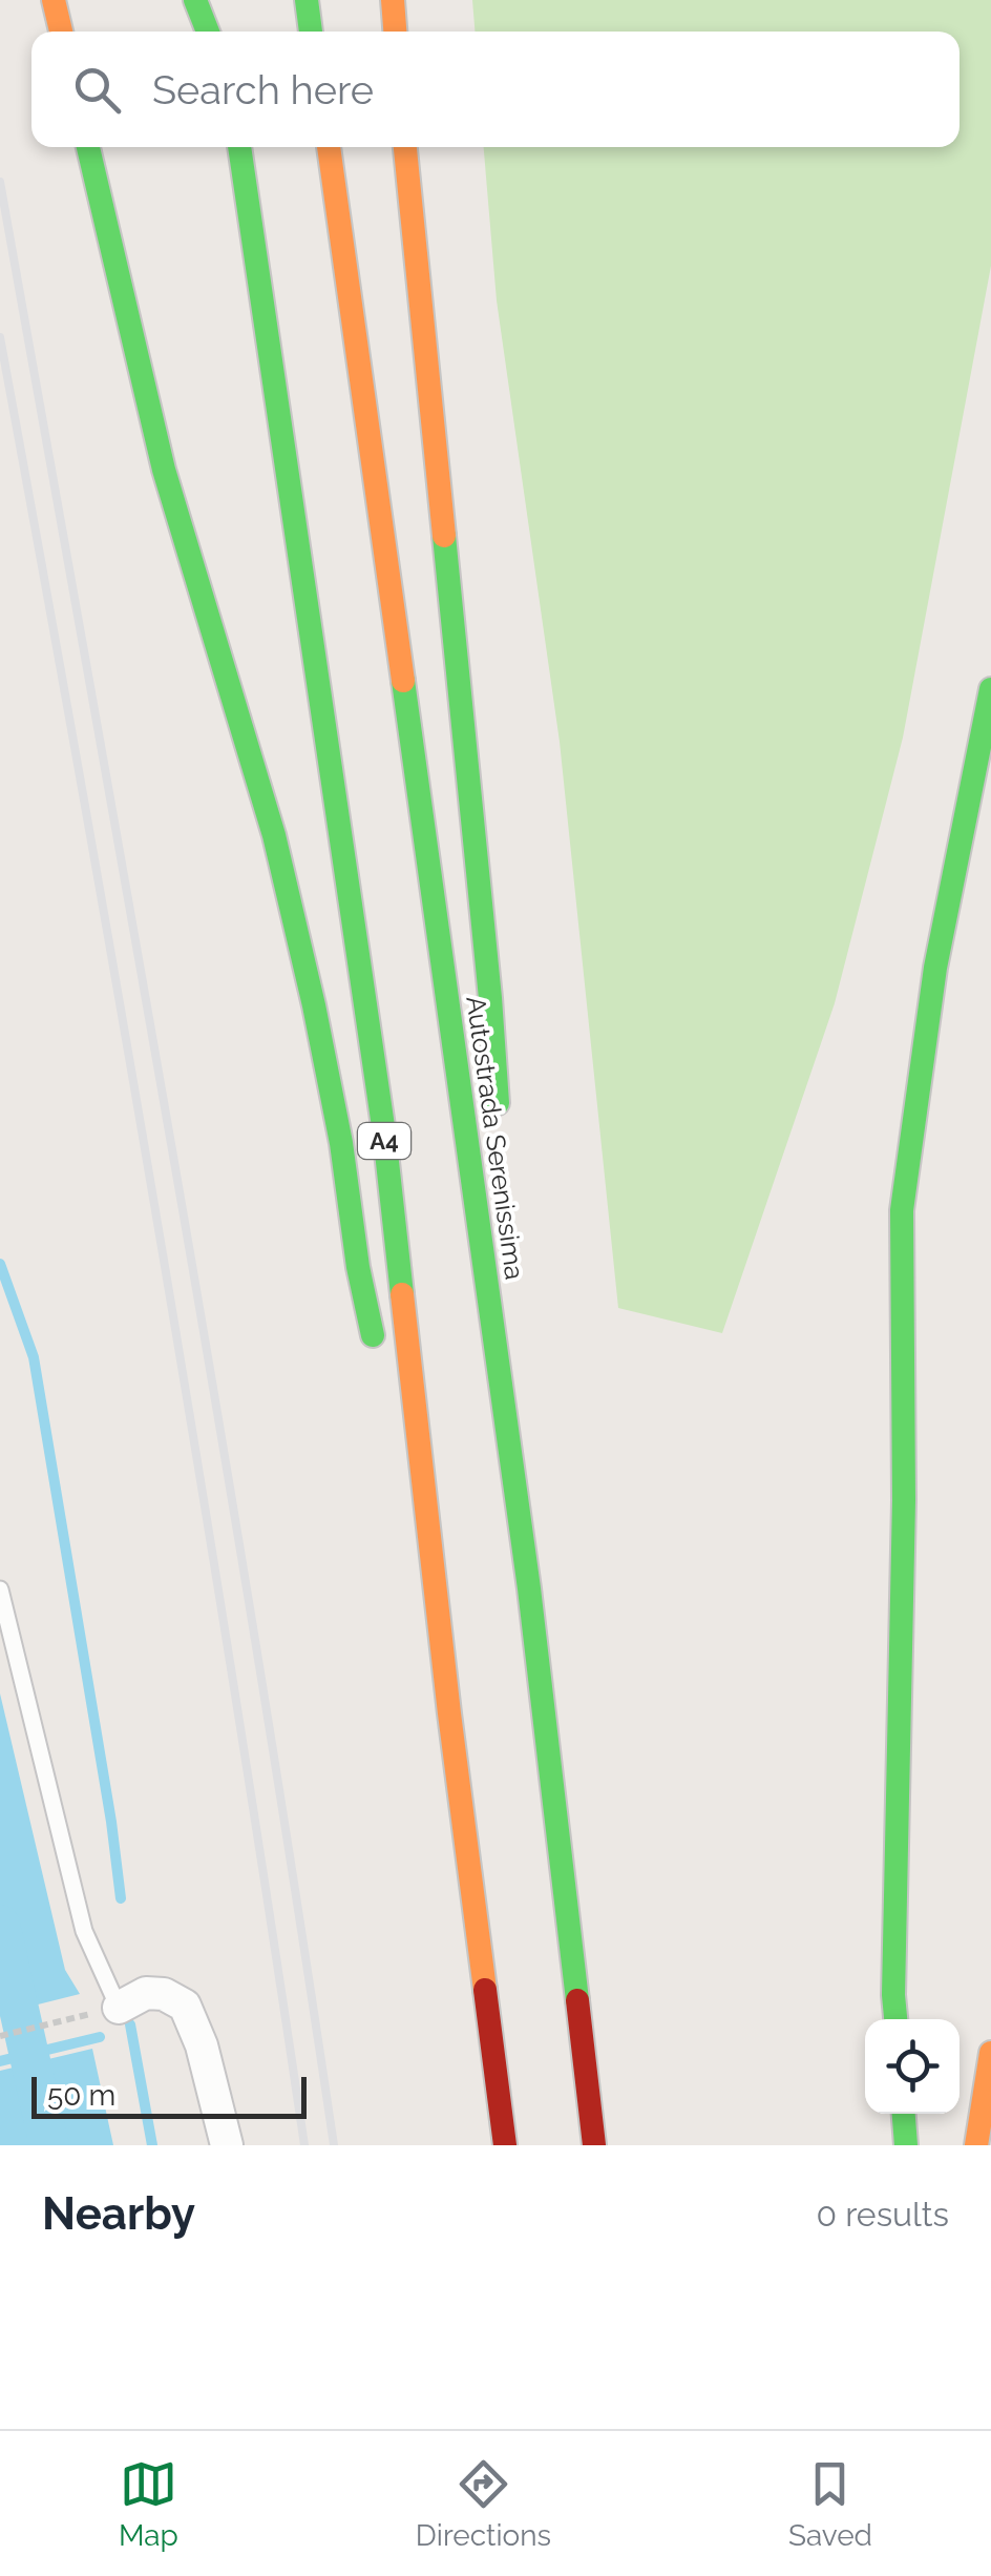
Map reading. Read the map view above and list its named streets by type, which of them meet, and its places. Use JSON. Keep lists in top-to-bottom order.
{
  "streets": {
    "highway": ["Autostrada Serenissima", "A4"]
  },
  "scale_bar": "50 m",
  "page": {
    "search": "Search here",
    "scale": "50 m",
    "heading": ["Nearby", "0 results"],
    "nav": ["Map", "Directions", "Saved"]
  }
}
